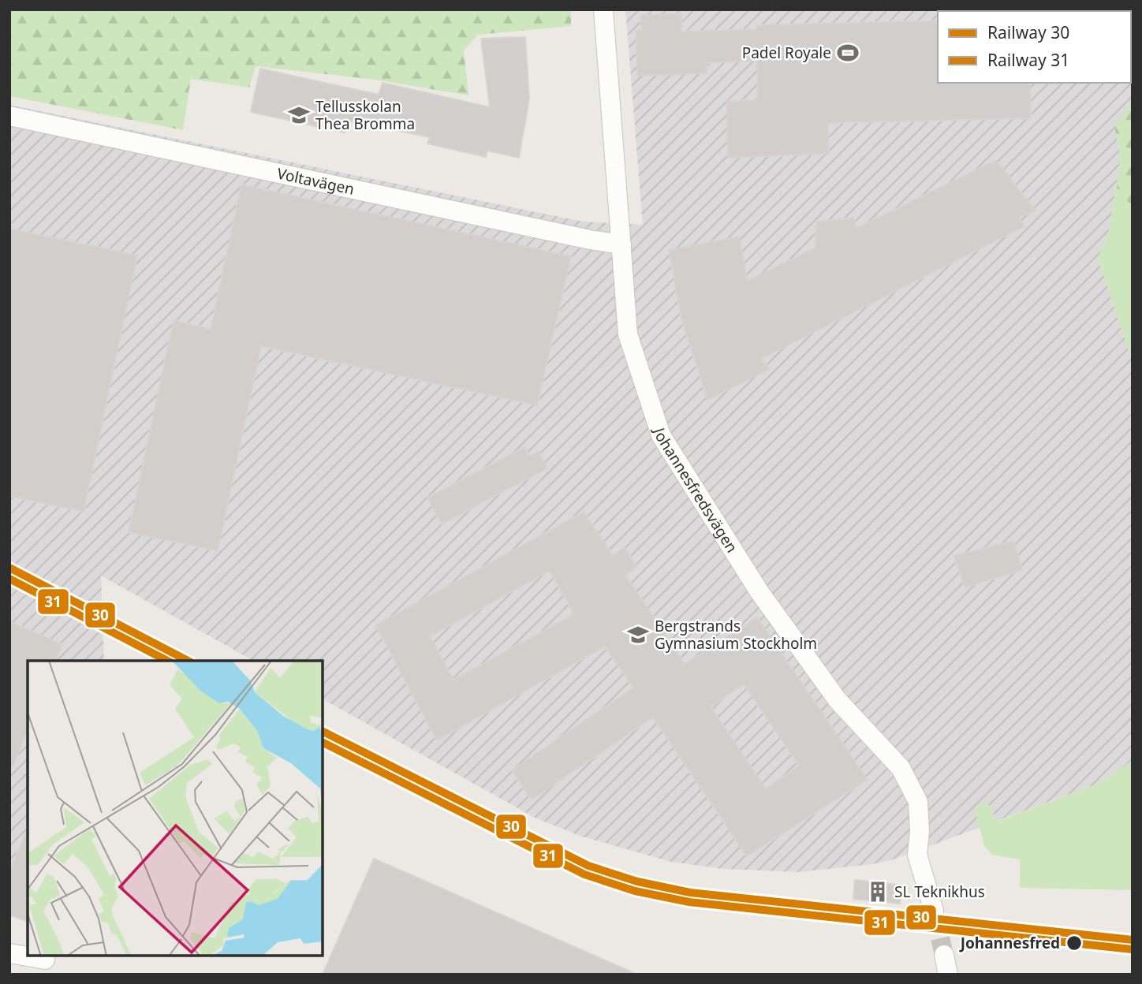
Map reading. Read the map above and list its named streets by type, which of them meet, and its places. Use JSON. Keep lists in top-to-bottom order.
{
  "streets": {
    "street": ["Voltavägen", "Johannesfredsvägen"]
  },
  "crossings": [
    ["Voltavägen", "Johannesfredsvägen"]
  ],
  "places": {
    "sports": ["Padel Royale"],
    "school or university": ["Tellusskolan Thea Bromma", "Bergstrands Gymnasium Stockholm"],
    "building": ["SL Teknikhus"],
    "other": ["Johannesfred"]
  },
  "lines": ["rail line 30", "rail line 31"],
  "legend": ["Railway 30", "Railway 31"]
}
